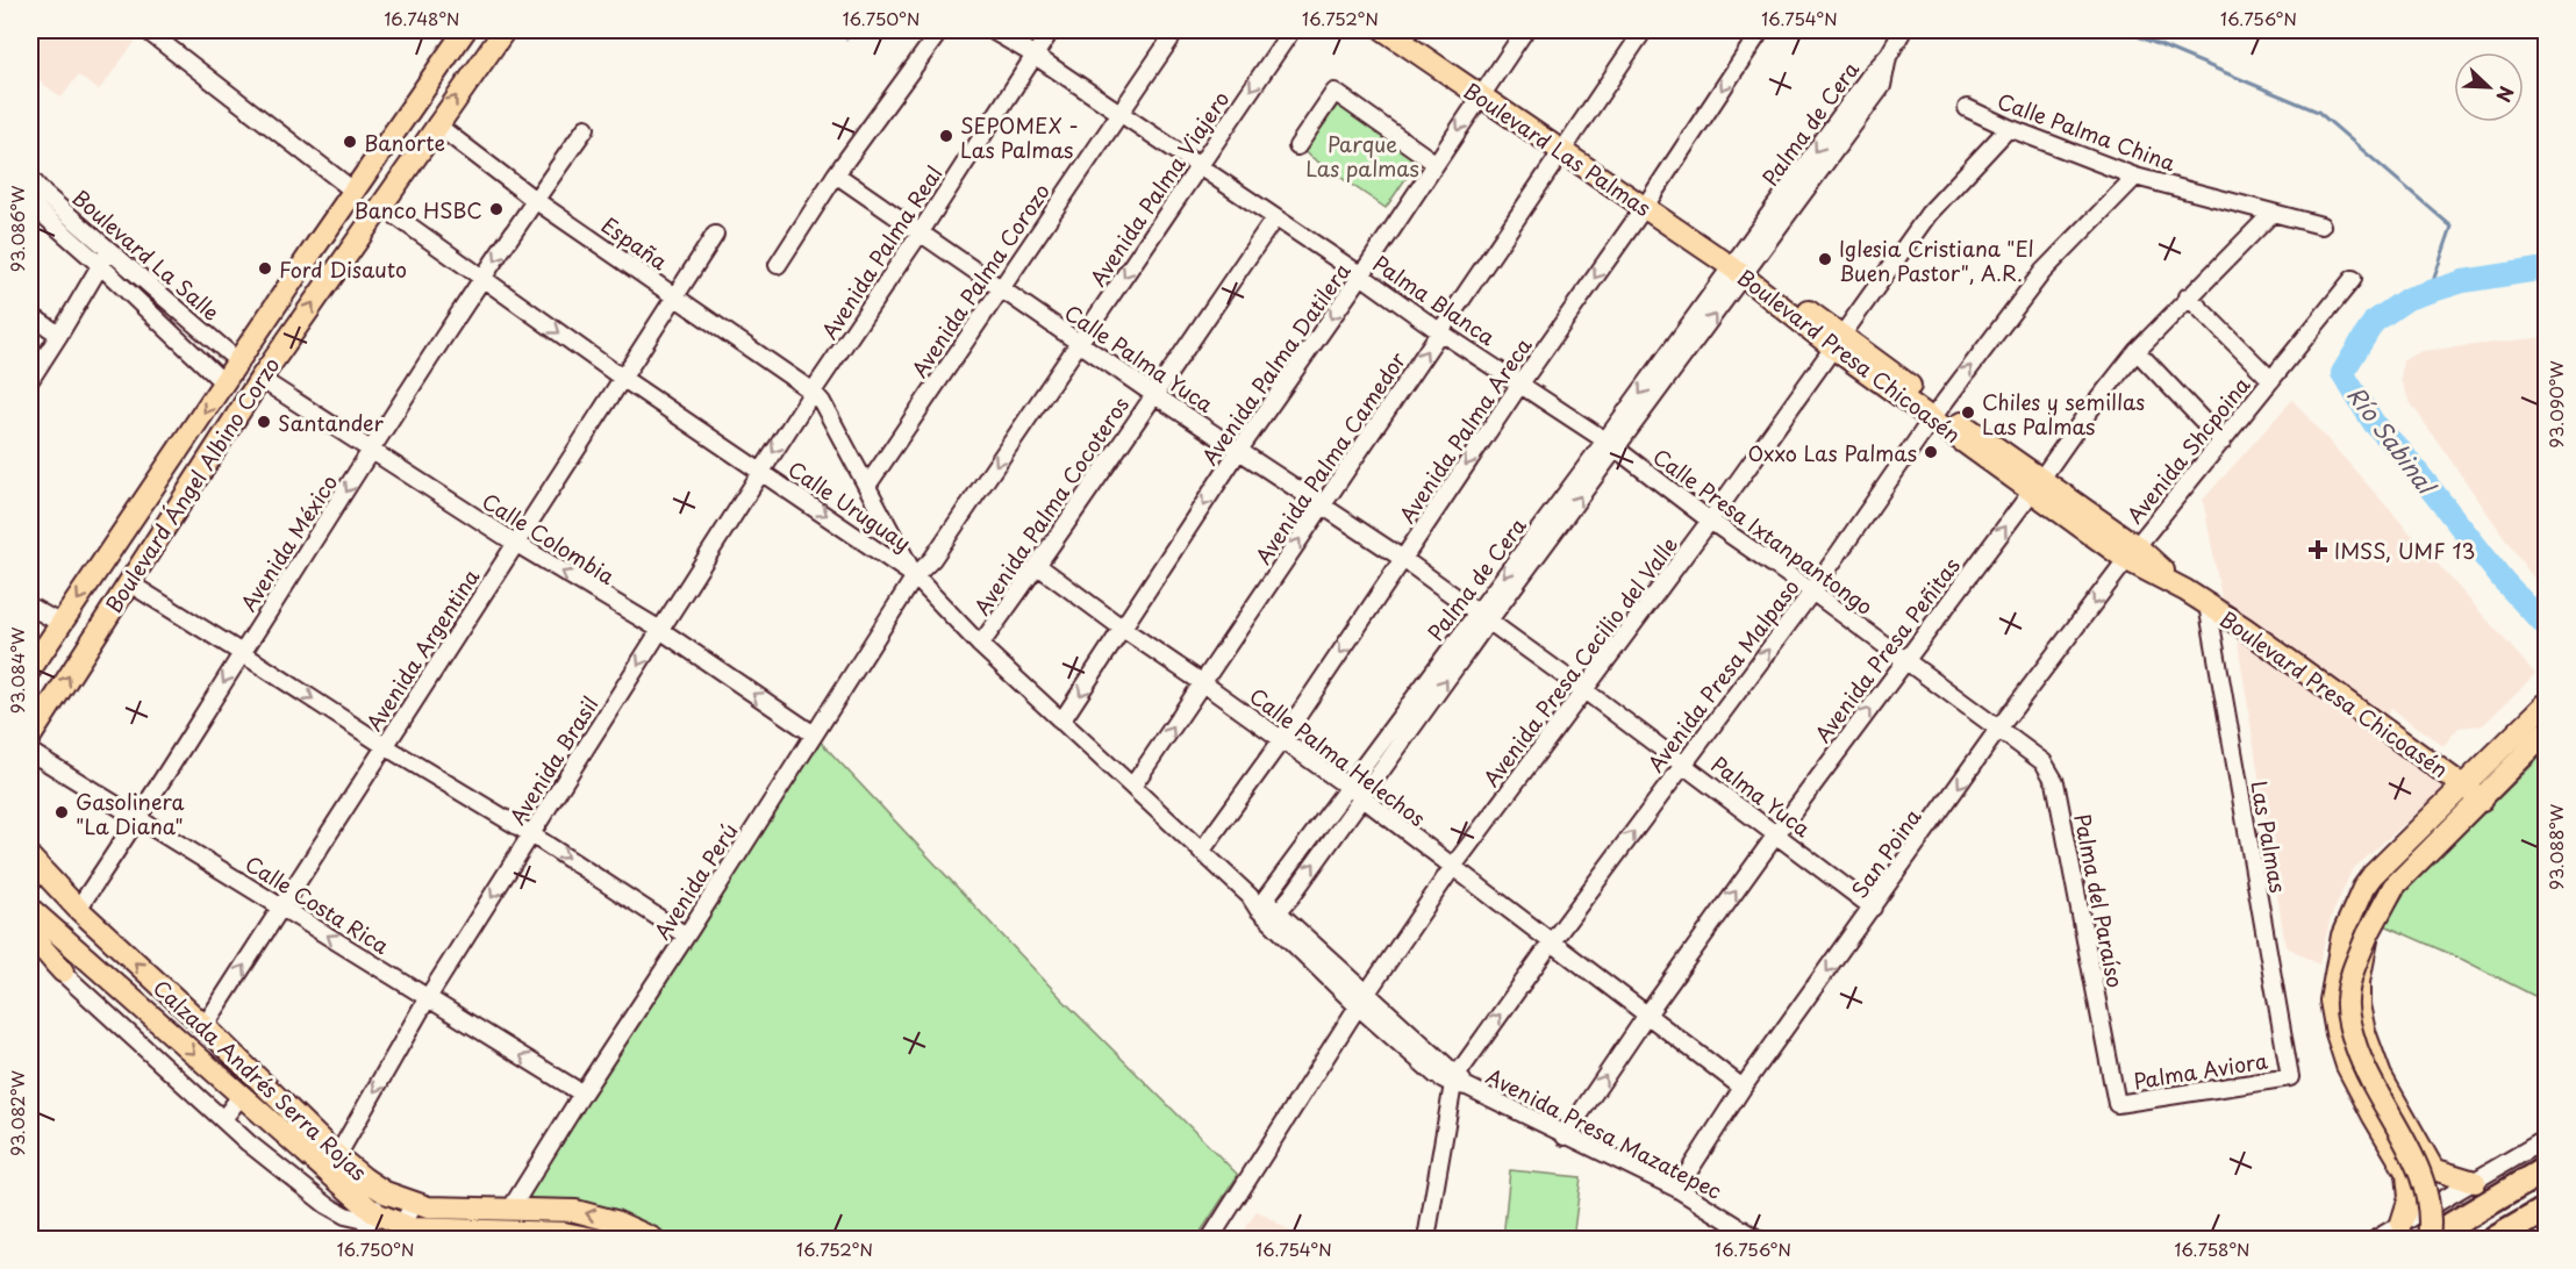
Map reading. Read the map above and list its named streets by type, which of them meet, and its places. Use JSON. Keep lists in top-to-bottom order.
{
  "streets": {
    "main road": [
      "Boulevard Las Palmas",
      "Boulevard Presa Chicoasén",
      "Boulevard Ángel Albino Corzo",
      "Calzada Andrés Serra Rojas"
    ],
    "street": [
      "Palma de Cera",
      "Calle Palma China",
      "Avenida Palma Viajero",
      "España",
      "Avenida Palma Real",
      "Boulevard La Salle",
      "Avenida Palma Corozo",
      "Palma Blanca",
      "Calle Palma Yuca",
      "Avenida Palma Datilera",
      "Avenida Palma Areca",
      "Avenida Shcpoina",
      "Avenida Palma Camedor",
      "Calle Uruguay",
      "Avenida Palma Cocoteros",
      "Calle Presa Ixtanpantongo",
      "Calle Colombia",
      "Avenida México",
      "Avenida Argentina",
      "Avenida Presa Peñitas",
      "Avenida Presa Cecilio del Valle",
      "Avenida Presa Malpaso",
      "Calle Palma Helechos",
      "Avenida Brasil",
      "Palma Yuca",
      "Las Palmas",
      "San Poina",
      "Avenida Perú",
      "Palma del Paraíso",
      "Calle Costa Rica",
      "Palma Aviora",
      "Avenida Presa Mazatepec"
    ]
  },
  "crossings": [
    ["Palma de Cera", "Boulevard Las Palmas"],
    ["Palma de Cera", "Palma Blanca"],
    ["Palma de Cera", "Boulevard Presa Chicoasén"],
    ["Palma de Cera", "Calle Palma Yuca"],
    ["Palma de Cera", "Calle Uruguay"],
    ["Palma de Cera", "Calle Presa Ixtanpantongo"],
    ["Palma de Cera", "Calle Palma Helechos"],
    ["Palma de Cera", "Palma Yuca"],
    ["Palma de Cera", "Avenida Presa Mazatepec"],
    ["Calle Palma China", "Avenida Presa Peñitas"],
    ["Calle Palma China", "Avenida Presa Cecilio del Valle"],
    ["Calle Palma China", "Avenida Presa Malpaso"],
    ["Boulevard Las Palmas", "Boulevard Presa Chicoasén"],
    ["Boulevard Las Palmas", "Avenida Palma Datilera"],
    ["Boulevard Las Palmas", "Avenida Palma Areca"],
    ["Boulevard Las Palmas", "Avenida Palma Camedor"],
    ["Avenida Palma Viajero", "Palma Blanca"],
    ["Avenida Palma Viajero", "Calle Palma Yuca"],
    ["Avenida Palma Viajero", "Calle Uruguay"],
    ["Avenida Palma Viajero", "Avenida Perú"],
    ["España", "Avenida Palma Real"],
    ["España", "Boulevard Ángel Albino Corzo"],
    ["España", "Avenida México"],
    ["España", "Avenida Argentina"],
    ["España", "Avenida Brasil"],
    ["Avenida Palma Real", "Palma Blanca"],
    ["Avenida Palma Real", "Calle Palma Yuca"],
    ["Avenida Palma Real", "Avenida Brasil"],
    ["Boulevard La Salle", "Boulevard Ángel Albino Corzo"],
    ["Avenida Palma Corozo", "Palma Blanca"],
    ["Avenida Palma Corozo", "Calle Palma Yuca"],
    ["Palma Blanca", "Avenida Palma Datilera"],
    ["Palma Blanca", "Avenida Palma Areca"],
    ["Palma Blanca", "Avenida Palma Camedor"],
    ["Palma Blanca", "Avenida Palma Cocoteros"],
    ["Palma Blanca", "Calle Presa Ixtanpantongo"],
    ["Boulevard Presa Chicoasén", "Avenida Shcpoina"],
    ["Boulevard Presa Chicoasén", "Avenida Presa Peñitas"],
    ["Boulevard Presa Chicoasén", "Avenida Presa Cecilio del Valle"],
    ["Boulevard Presa Chicoasén", "Avenida Presa Malpaso"],
    ["Boulevard Presa Chicoasén", "Las Palmas"],
    ["Boulevard Presa Chicoasén", "San Poina"],
    ["Calle Palma Yuca", "Avenida Palma Datilera"],
    ["Calle Palma Yuca", "Avenida Palma Areca"],
    ["Calle Palma Yuca", "Avenida Palma Camedor"],
    ["Calle Palma Yuca", "Avenida Palma Cocoteros"],
    ["Calle Palma Yuca", "Palma Yuca"],
    ["Avenida Palma Datilera", "Calle Uruguay"],
    ["Avenida Palma Datilera", "Calle Palma Helechos"],
    ["Avenida Palma Areca", "Calle Uruguay"],
    ["Avenida Palma Areca", "Calle Palma Helechos"],
    ["Avenida Shcpoina", "San Poina"],
    ["Avenida Palma Camedor", "Calle Uruguay"],
    ["Avenida Palma Camedor", "Calle Palma Helechos"],
    ["Boulevard Ángel Albino Corzo", "Calle Uruguay"],
    ["Boulevard Ángel Albino Corzo", "Calle Colombia"],
    ["Calle Uruguay", "Avenida Palma Cocoteros"],
    ["Calle Uruguay", "Avenida México"],
    ["Calle Uruguay", "Avenida Argentina"],
    ["Calle Uruguay", "Avenida Brasil"],
    ["Calle Uruguay", "Avenida Perú"],
    ["Calle Uruguay", "Avenida Presa Mazatepec"],
    ["Avenida Palma Cocoteros", "Calle Palma Helechos"],
    ["Calle Presa Ixtanpantongo", "Avenida Presa Peñitas"],
    ["Calle Presa Ixtanpantongo", "Avenida Presa Cecilio del Valle"],
    ["Calle Presa Ixtanpantongo", "Avenida Presa Malpaso"],
    ["Calle Presa Ixtanpantongo", "San Poina"],
    ["Calle Presa Ixtanpantongo", "Palma del Paraíso"],
    ["Calle Colombia", "Avenida México"],
    ["Calle Colombia", "Avenida Argentina"],
    ["Calle Colombia", "Avenida Brasil"],
    ["Calle Colombia", "Avenida Perú"],
    ["Avenida México", "Calle Costa Rica"],
    ["Avenida México", "Calzada Andrés Serra Rojas"],
    ["Avenida Argentina", "Calle Costa Rica"],
    ["Avenida Argentina", "Calzada Andrés Serra Rojas"],
    ["Avenida Presa Peñitas", "Calle Palma Helechos"],
    ["Avenida Presa Peñitas", "Palma Yuca"],
    ["Avenida Presa Peñitas", "Avenida Presa Mazatepec"],
    ["Avenida Presa Cecilio del Valle", "Calle Palma Helechos"],
    ["Avenida Presa Cecilio del Valle", "Palma Yuca"],
    ["Avenida Presa Cecilio del Valle", "Avenida Presa Mazatepec"],
    ["Avenida Presa Malpaso", "Calle Palma Helechos"],
    ["Avenida Presa Malpaso", "Palma Yuca"],
    ["Avenida Presa Malpaso", "Avenida Presa Mazatepec"],
    ["Calle Palma Helechos", "San Poina"],
    ["Avenida Brasil", "Calle Costa Rica"],
    ["Avenida Brasil", "Calzada Andrés Serra Rojas"],
    ["Palma Yuca", "San Poina"],
    ["Las Palmas", "Palma Aviora"],
    ["San Poina", "Palma del Paraíso"],
    ["San Poina", "Avenida Presa Mazatepec"],
    ["Avenida Perú", "Calle Costa Rica"],
    ["Avenida Perú", "Calzada Andrés Serra Rojas"],
    ["Palma del Paraíso", "Palma Aviora"]
  ],
  "one_way": [
    "Avenida Palma Viajero",
    "Avenida Palma Datilera",
    "Avenida Palma Areca",
    "Avenida Palma Camedor",
    "Calle Colombia",
    "Avenida México",
    "Avenida Presa Peñitas",
    "Avenida Presa Malpaso",
    "Avenida Brasil",
    "San Poina",
    "Calle Costa Rica"
  ],
  "water": ["Río Sabinal"],
  "parks": ["Parque Las palmas"],
  "places": {
    "other": [
      "SEPOMEX - Las Palmas",
      "Banorte",
      "Banco HSBC",
      "Iglesia Cristiana \"El Buen Pastor\", A.R.",
      "Ford Disauto",
      "Chiles y semillas Las Palmas",
      "Santander",
      "Oxxo Las Palmas",
      "Gasolinera \"La Diana\""
    ],
    "health": ["IMSS, UMF 13"]
  },
  "north": "bottom right",
  "coordinates": [
    "16.748°N",
    "16.750°N",
    "16.752°N",
    "16.754°N",
    "16.756°N",
    "93.086°W",
    "93.090°W",
    "93.084°W",
    "93.088°W",
    "93.082°W",
    "16.758°N"
  ]
}
